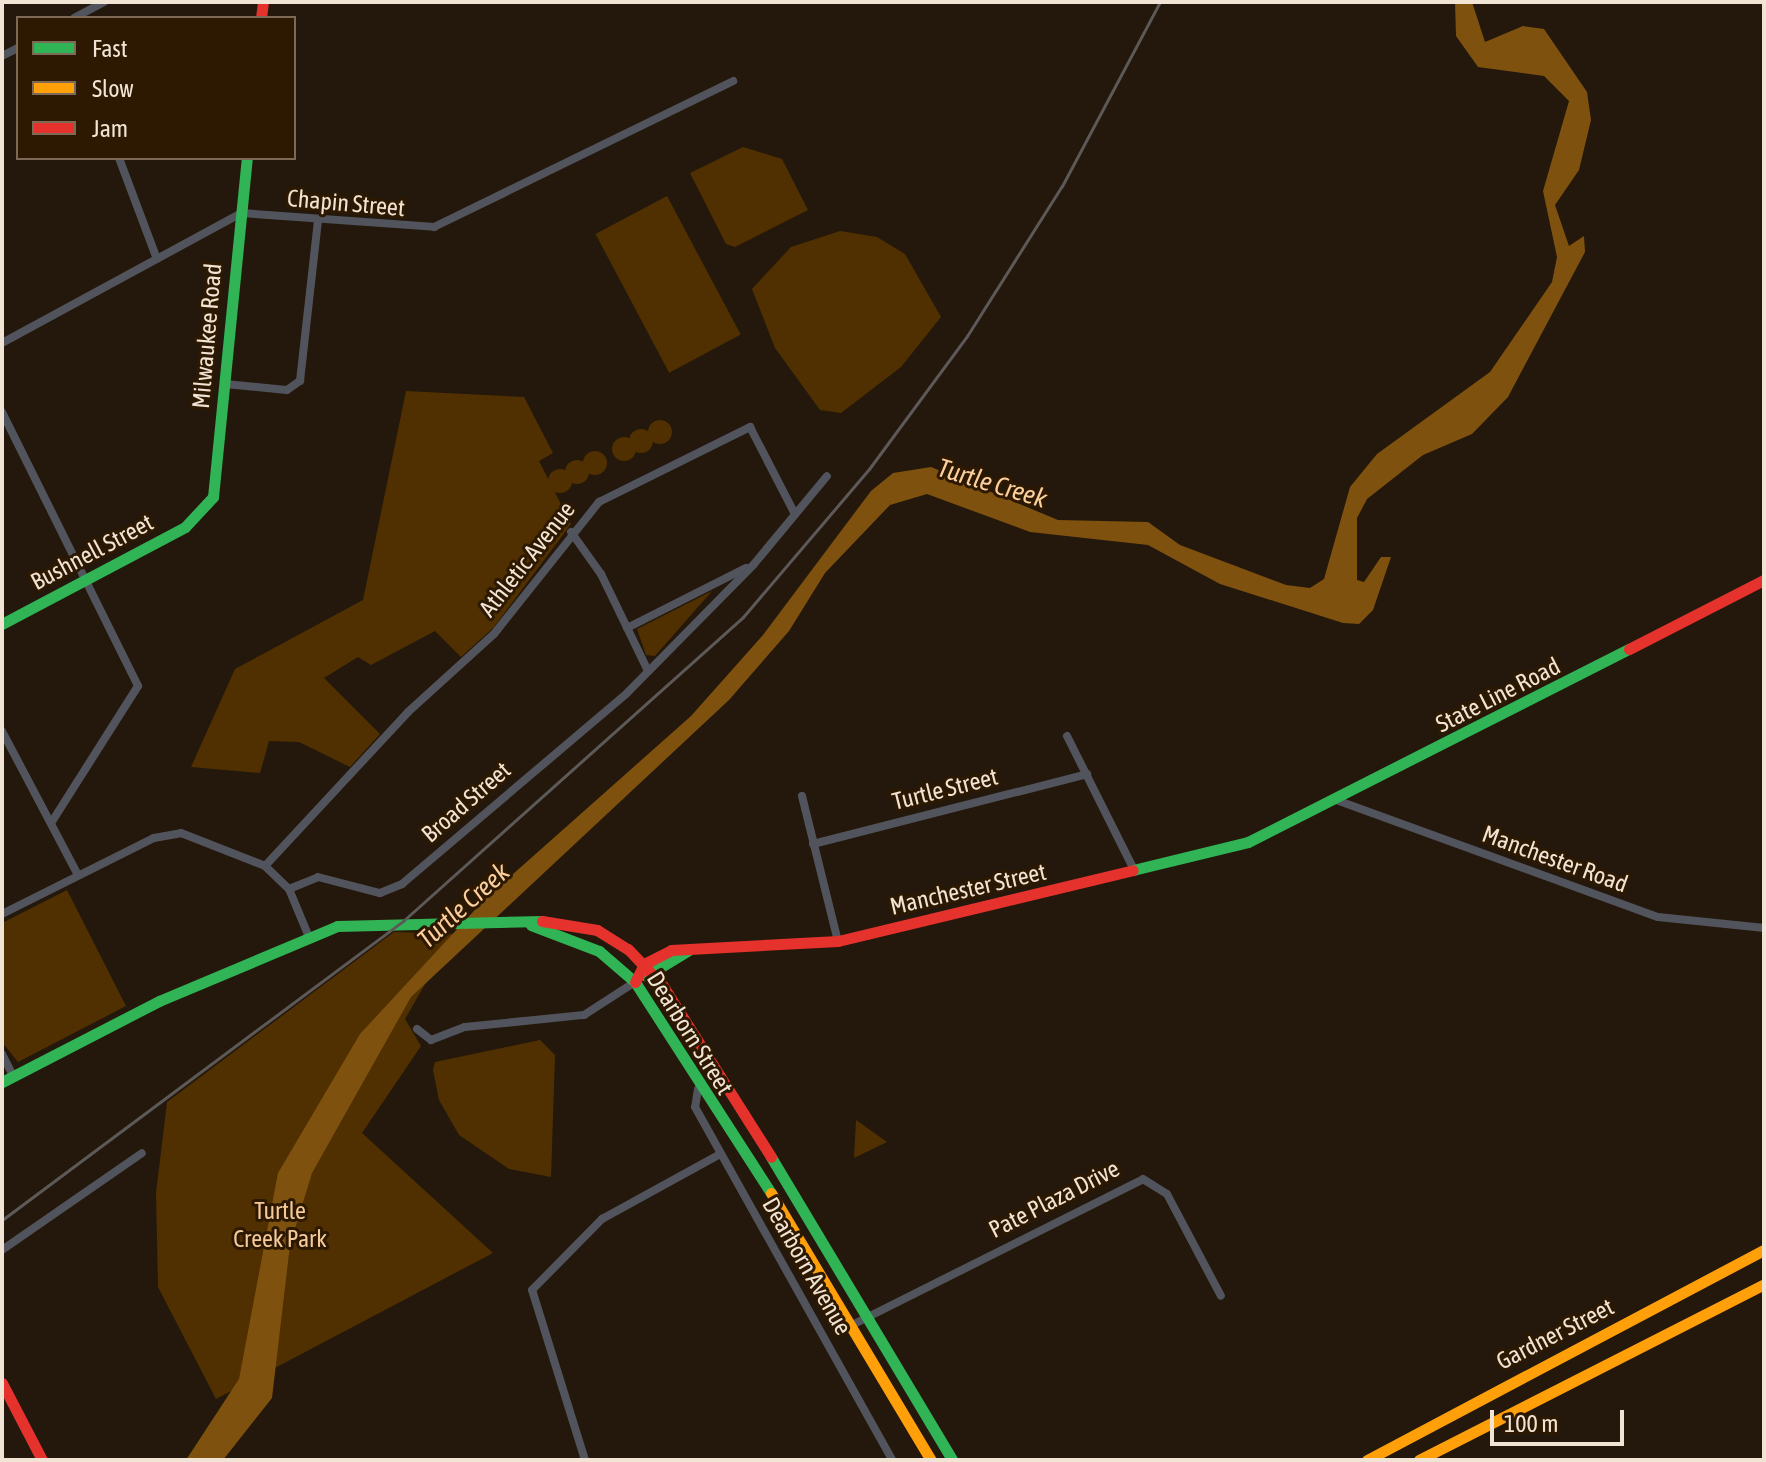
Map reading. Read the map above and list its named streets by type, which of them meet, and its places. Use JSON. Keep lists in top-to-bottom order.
{
  "streets": {
    "main road": [
      "Milwaukee Road",
      "Bushnell Street",
      "State Line Road",
      "Manchester Street",
      "Dearborn Street",
      "Gardner Street"
    ],
    "street": [
      "Chapin Street",
      "Athletic Avenue",
      "Turtle Street",
      "Broad Street",
      "Manchester Road",
      "Pate Plaza Drive",
      "Dearborn Avenue"
    ]
  },
  "crossings": [
    ["Chapin Street", "Milwaukee Road"],
    ["Milwaukee Road", "Bushnell Street"],
    ["Athletic Avenue", "Broad Street"],
    ["State Line Road", "Manchester Road"],
    ["State Line Road", "Manchester Street"],
    ["Manchester Street", "Dearborn Street"],
    ["Dearborn Street", "Pate Plaza Drive"],
    ["Dearborn Street", "Dearborn Avenue"]
  ],
  "water": ["Turtle Creek"],
  "parks": ["Turtle Creek Park"],
  "legend": ["Fast", "Slow", "Jam"],
  "scale_bar": "100 m"
}
